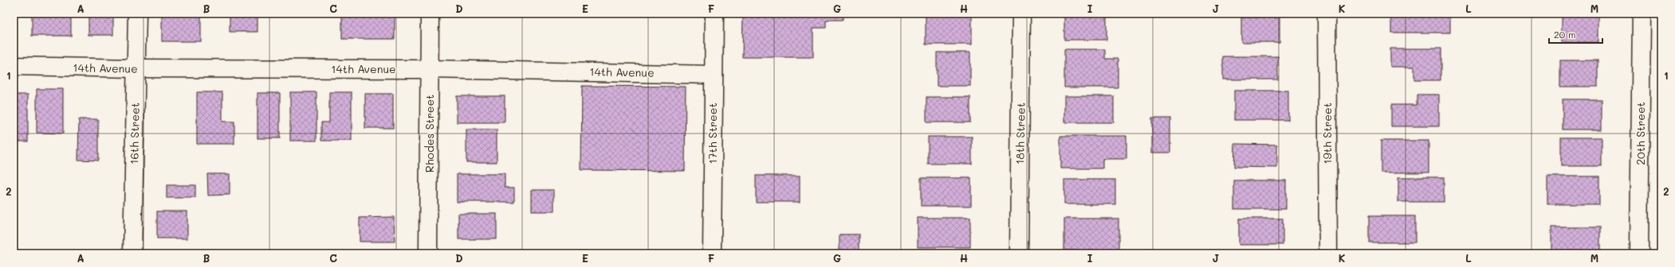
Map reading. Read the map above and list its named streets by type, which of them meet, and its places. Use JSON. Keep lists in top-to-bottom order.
{
  "streets": {
    "street": [
      "14th Avenue",
      "16th Street",
      "Rhodes Street",
      "17th Street",
      "18th Street",
      "19th Street",
      "20th Street"
    ]
  },
  "crossings": [
    ["14th Avenue", "16th Street"],
    ["14th Avenue", "Rhodes Street"],
    ["14th Avenue", "17th Street"]
  ],
  "scale_bar": "20 m",
  "grid": {
    "columns": [
      "A",
      "B",
      "C",
      "D",
      "E",
      "F",
      "G",
      "H",
      "I",
      "J",
      "K",
      "L",
      "M"
    ],
    "rows": ["1", "2"]
  }
}
